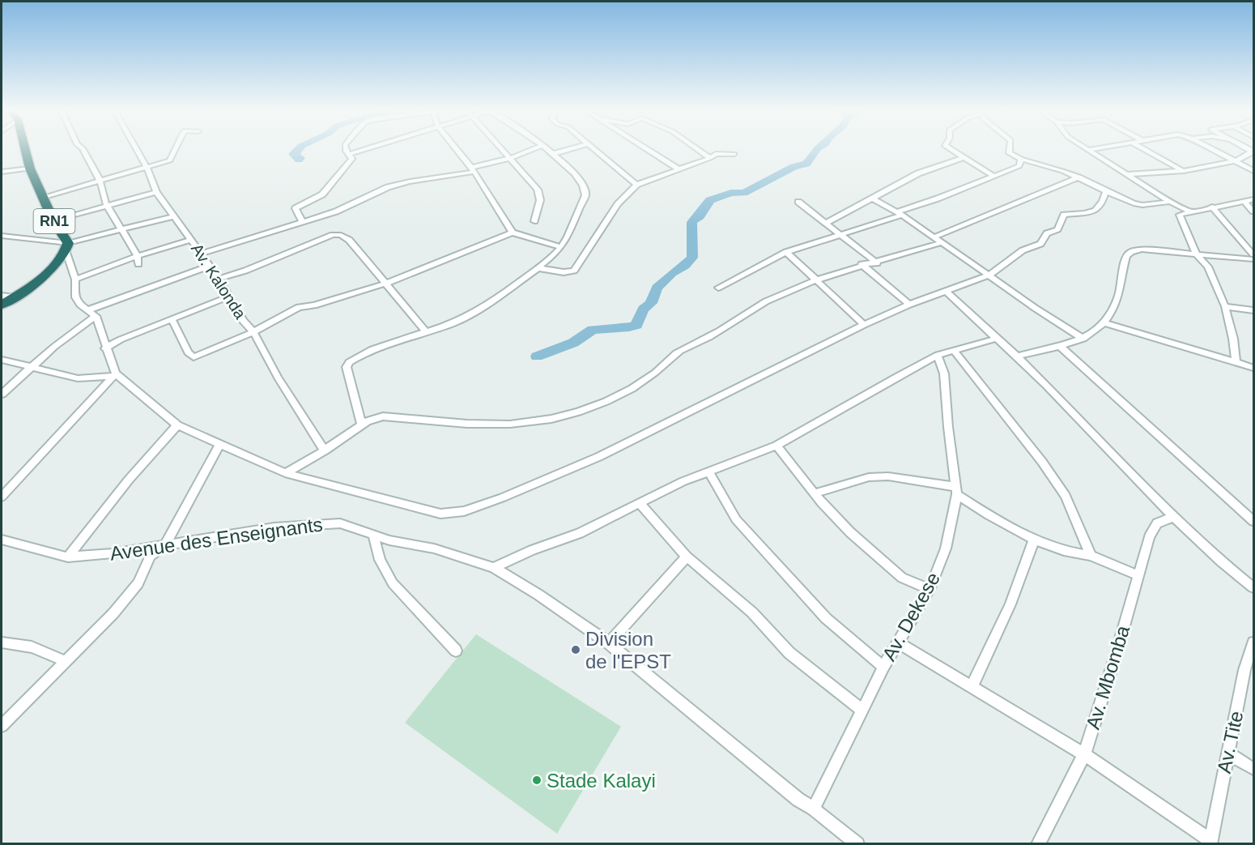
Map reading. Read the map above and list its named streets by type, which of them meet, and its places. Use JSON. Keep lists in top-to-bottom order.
{
  "streets": {
    "highway": ["RN1"],
    "street": [
      "Av. Kalonda",
      "Avenue des Enseignants",
      "Av. Dekese",
      "Av. Mbomba",
      "Av. Tite"
    ]
  },
  "crossings": [
    ["Avenue des Enseignants", "Av. Dekese"]
  ],
  "places": ["Division de l'EPST", "Stade Kalayi"]
}
